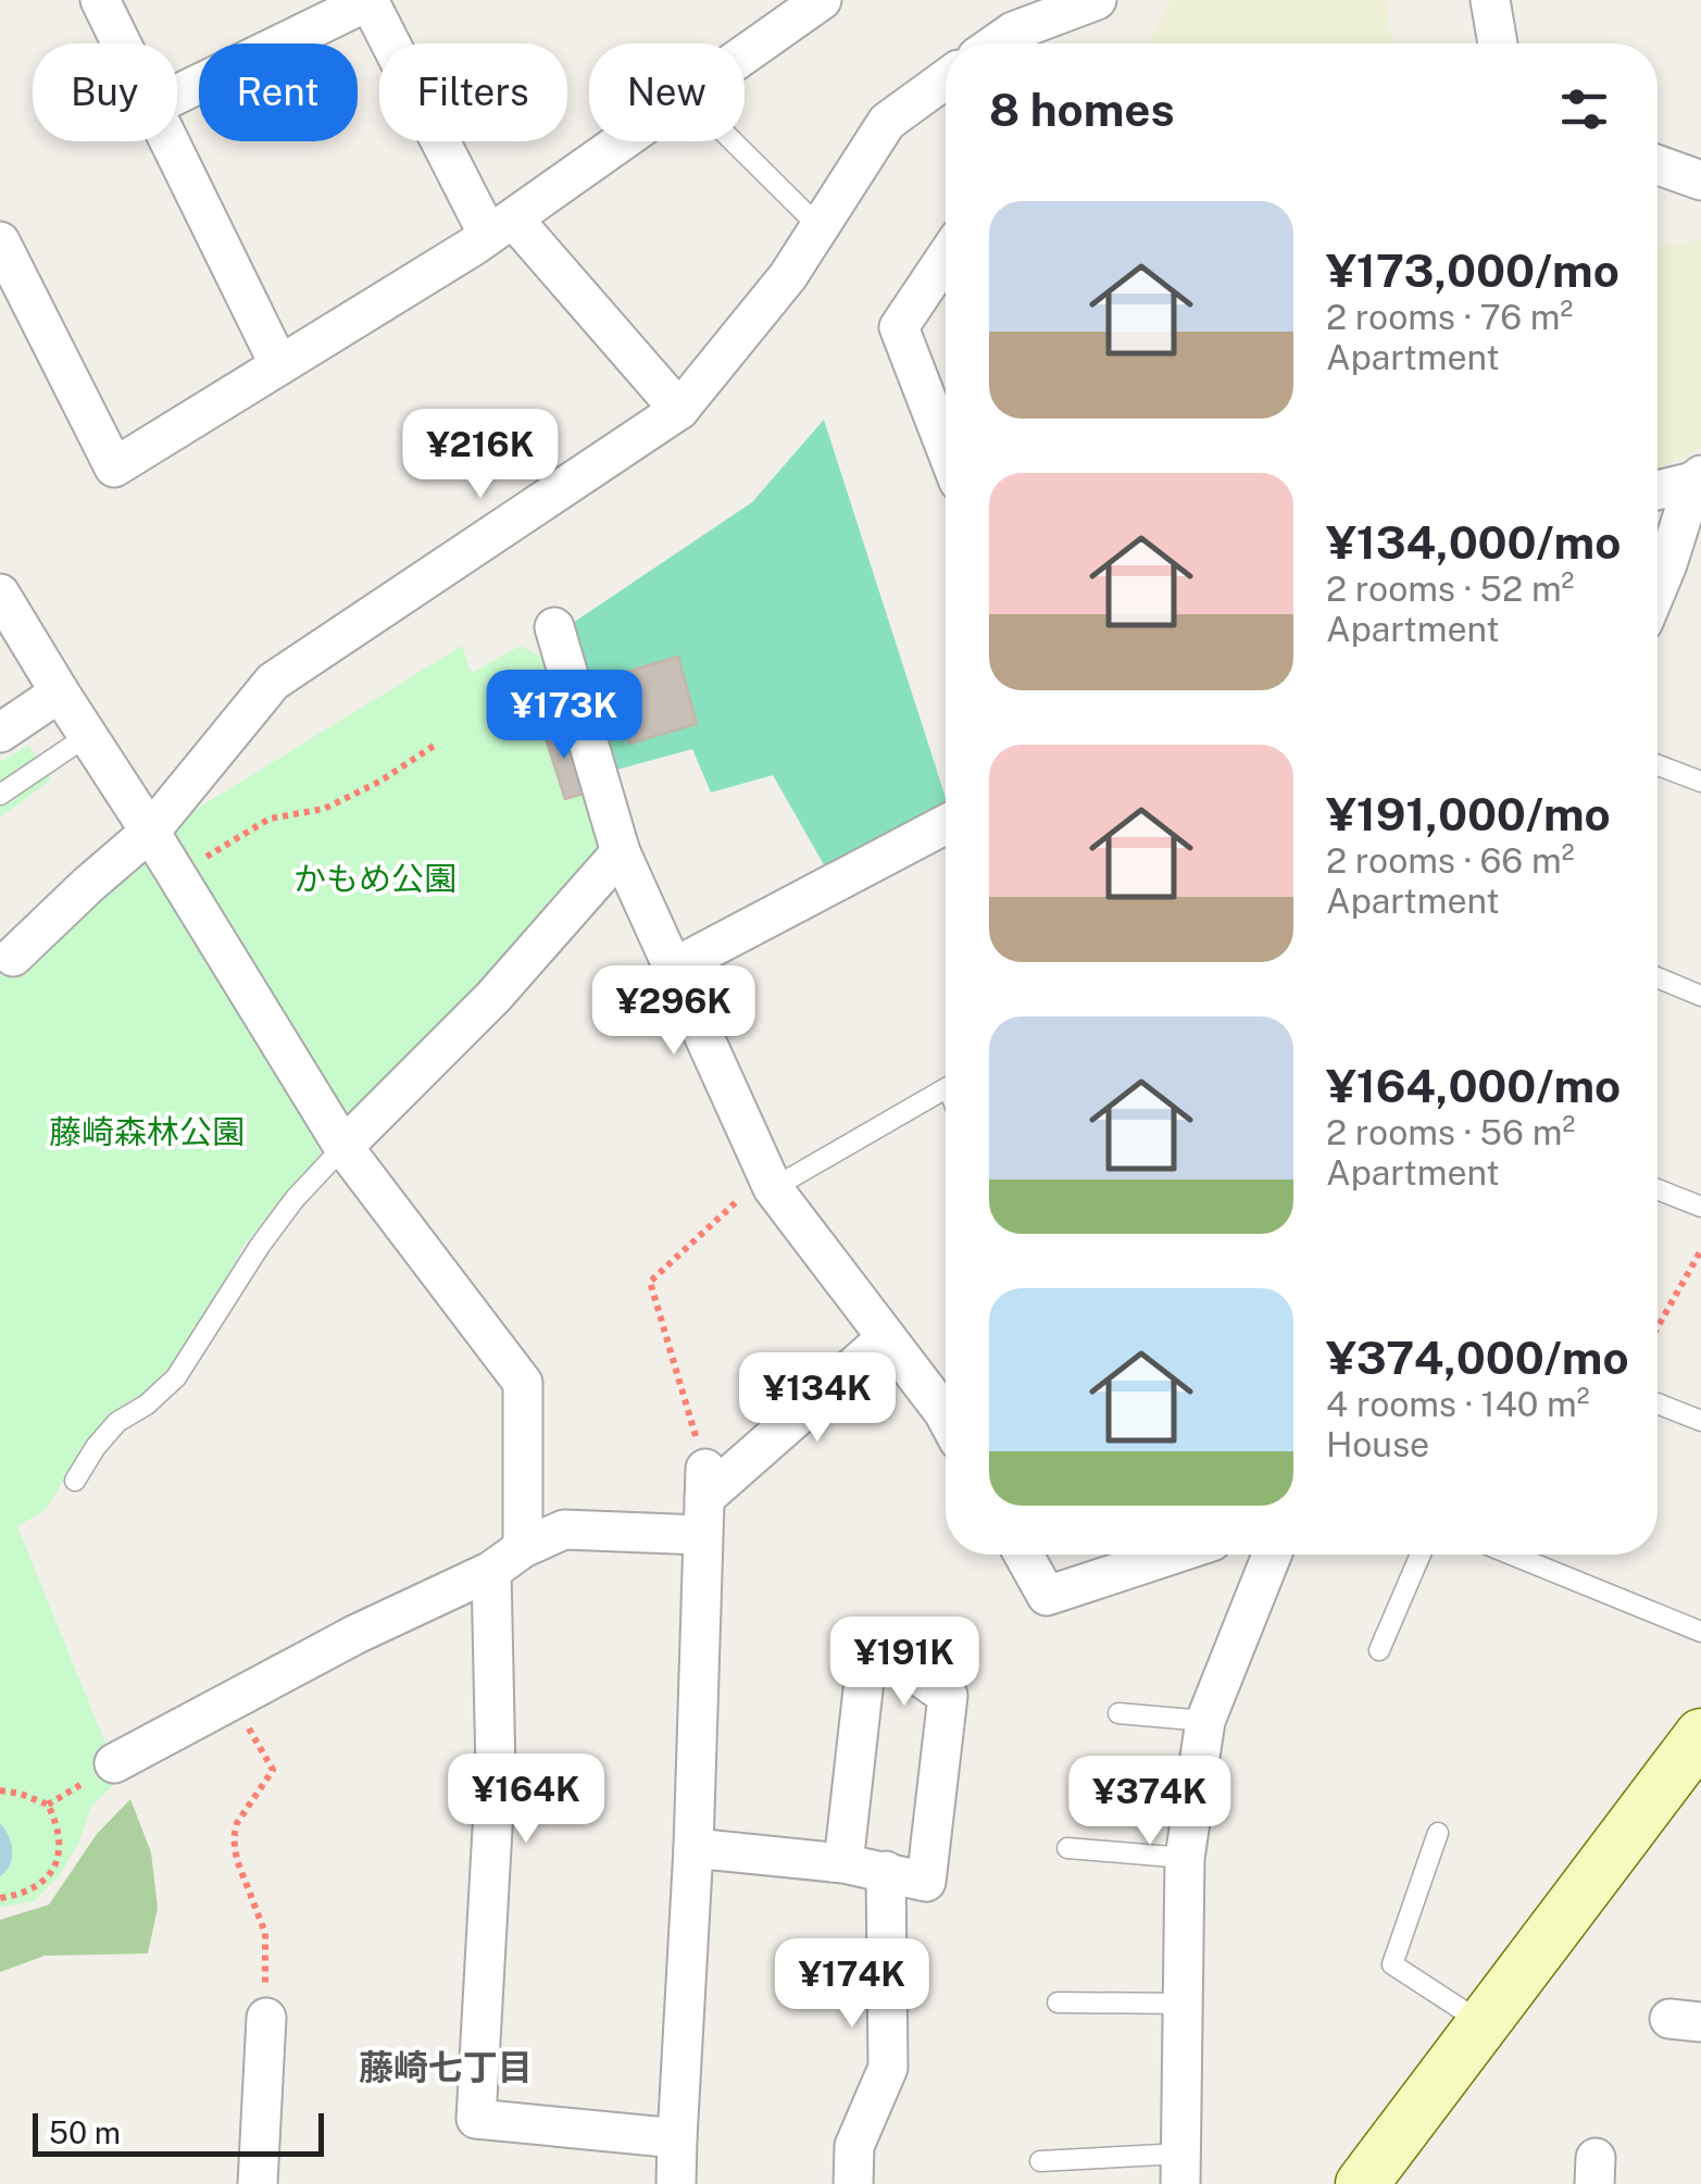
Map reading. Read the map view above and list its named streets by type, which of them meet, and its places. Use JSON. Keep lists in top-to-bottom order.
{
  "districts": ["藤崎七丁目"],
  "parks": ["かもめ公園", "藤崎森林公園"],
  "scale_bar": "50 m",
  "page": {
    "chip": [
      "Buy",
      "Rent",
      "Filters",
      "New"
    ],
    "heading": "8 homes",
    "list": [
      {
        "name": "¥173,000/mo",
        "note": "2 rooms · 76 m² · Apartment"
      },
      {
        "name": "¥134,000/mo",
        "note": "2 rooms · 52 m² · Apartment"
      },
      {
        "name": "¥191,000/mo",
        "note": "2 rooms · 66 m² · Apartment"
      },
      {
        "name": "¥164,000/mo",
        "note": "2 rooms · 56 m² · Apartment"
      },
      {
        "name": "¥374,000/mo",
        "note": "4 rooms · 140 m² · House"
      }
    ],
    "price": [
      "¥216K",
      "¥173K",
      "¥296K",
      "¥134K",
      "¥191K",
      "¥164K",
      "¥374K",
      "¥174K"
    ],
    "scale": "50 m"
  }
}
